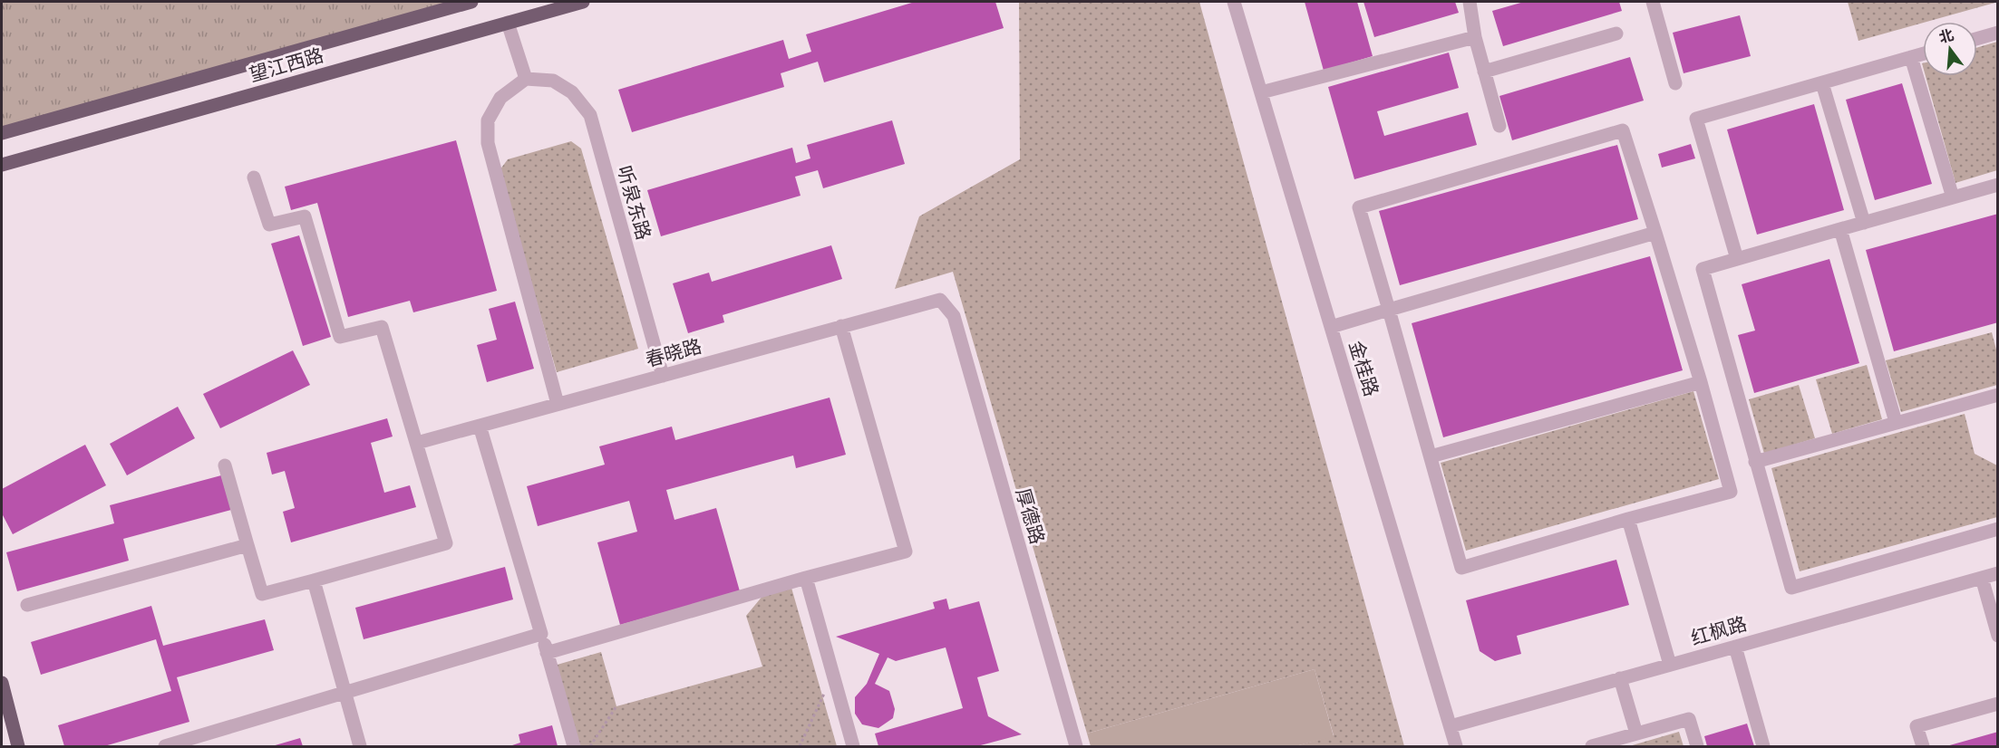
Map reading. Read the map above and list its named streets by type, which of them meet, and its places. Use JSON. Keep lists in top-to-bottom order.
{
  "streets": {
    "main road": ["望江西路"],
    "street": [
      "听泉东路",
      "春晓路",
      "金桂路",
      "厚德路",
      "红枫路"
    ]
  },
  "crossings": [
    ["听泉东路", "春晓路"],
    ["春晓路", "厚德路"],
    ["金桂路", "红枫路"]
  ],
  "north": "top"
}
